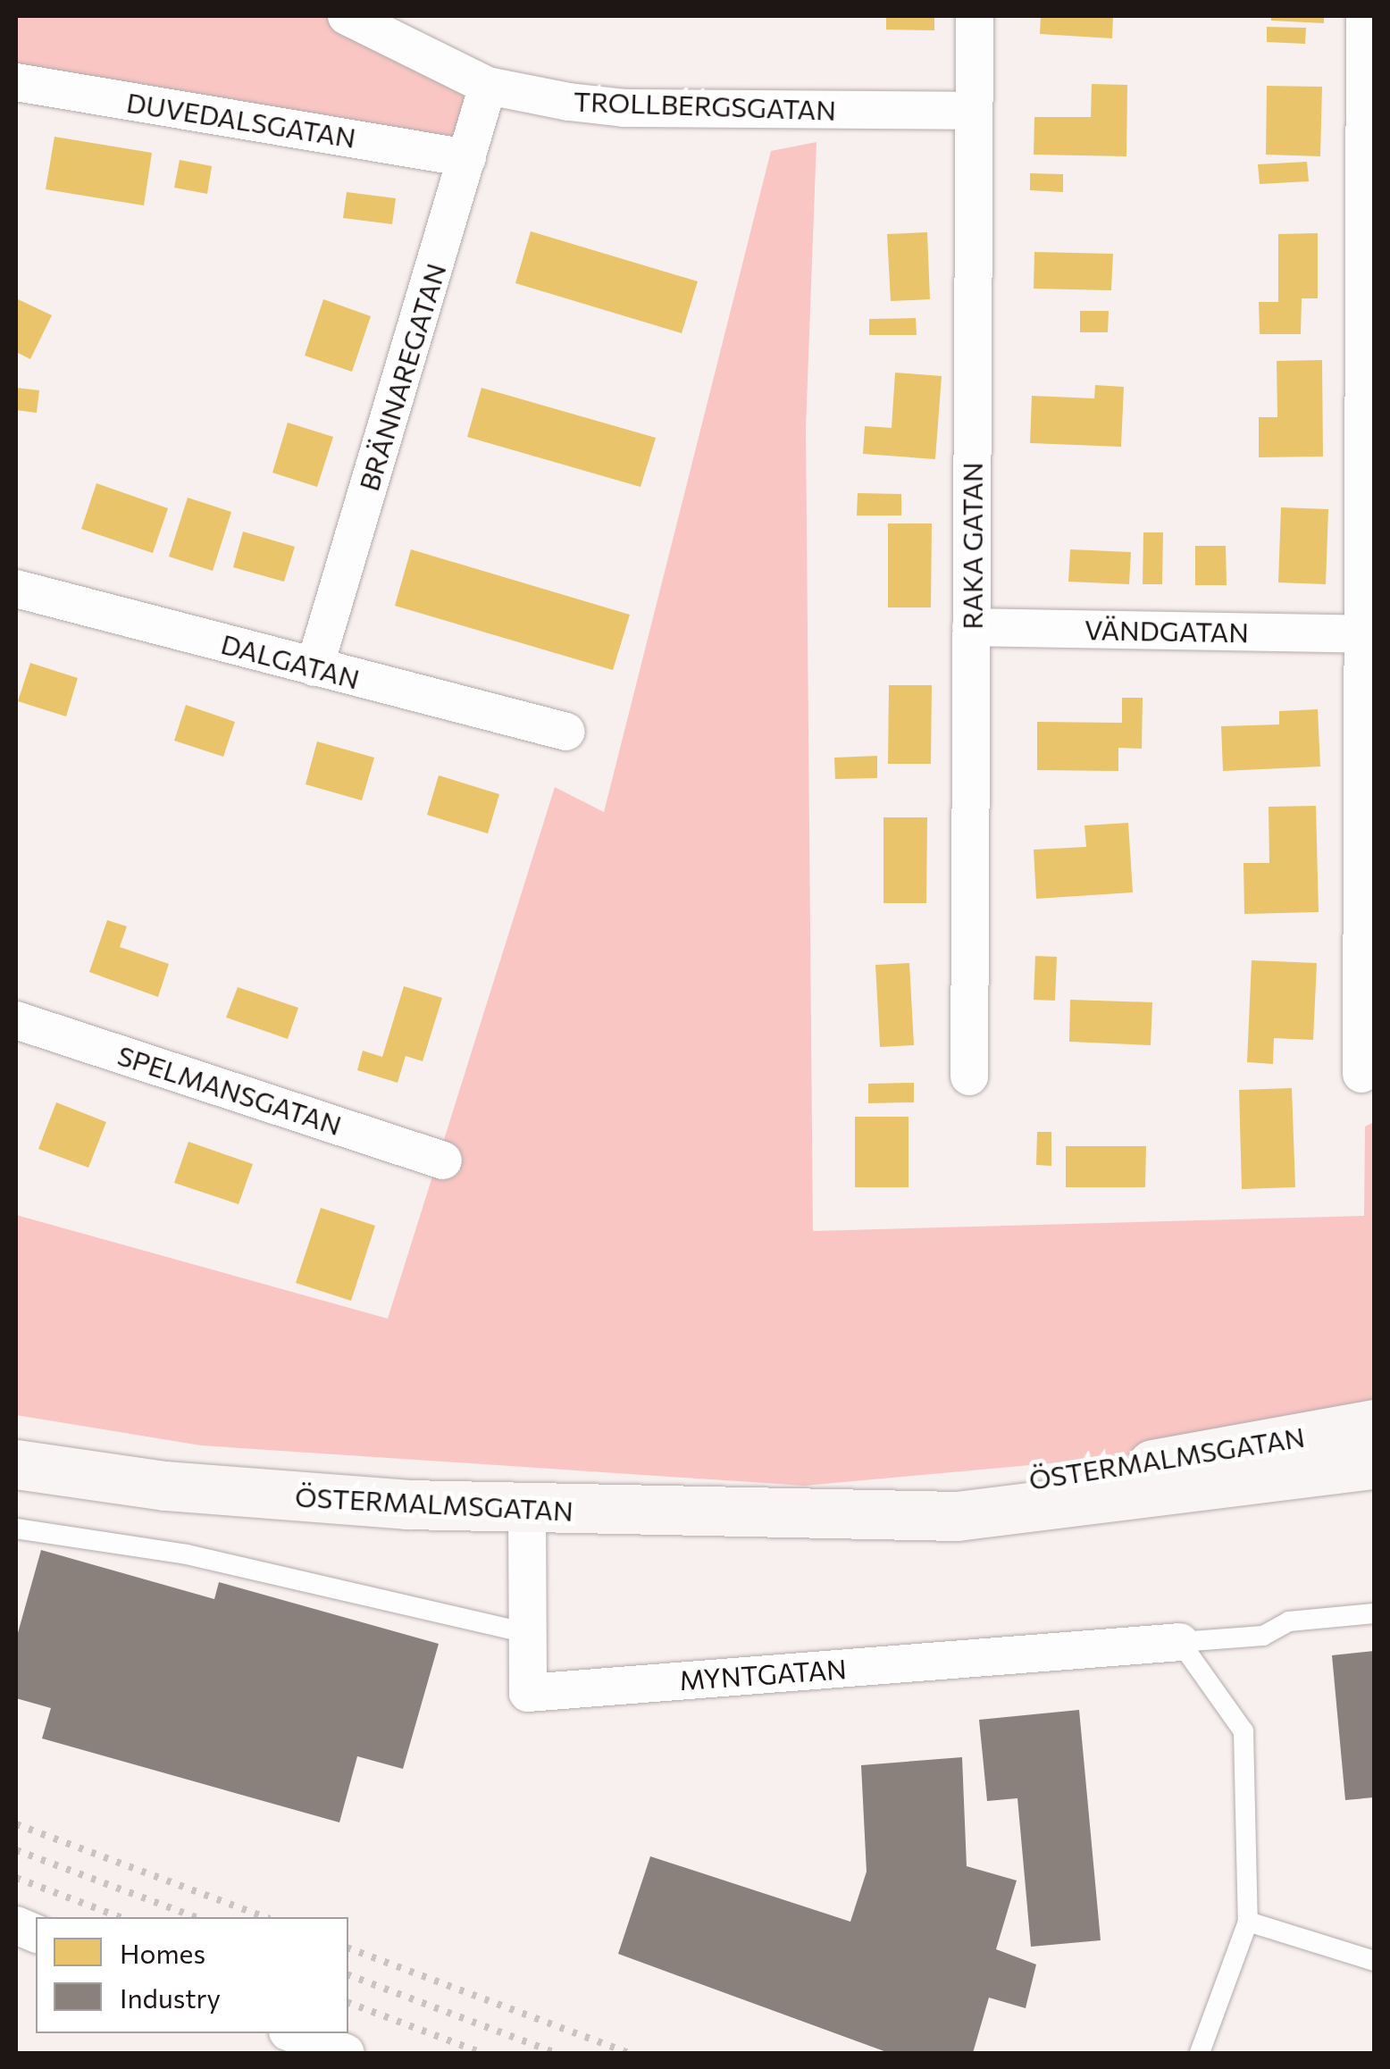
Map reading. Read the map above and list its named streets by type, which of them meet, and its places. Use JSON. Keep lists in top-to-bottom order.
{
  "streets": {
    "main road": ["ÖSTERMALMSGATAN"],
    "street": [
      "TROLLBERGSGATAN",
      "DUVEDALSGATAN",
      "BRÄNNAREGATAN",
      "RAKA GATAN",
      "VÄNDGATAN",
      "DALGATAN",
      "SPELMANSGATAN",
      "MYNTGATAN"
    ]
  },
  "crossings": [
    ["TROLLBERGSGATAN", "BRÄNNAREGATAN"],
    ["TROLLBERGSGATAN", "RAKA GATAN"],
    ["DUVEDALSGATAN", "BRÄNNAREGATAN"],
    ["BRÄNNAREGATAN", "DALGATAN"],
    ["RAKA GATAN", "VÄNDGATAN"],
    ["ÖSTERMALMSGATAN", "MYNTGATAN"]
  ],
  "legend": ["Homes", "Industry"]
}
